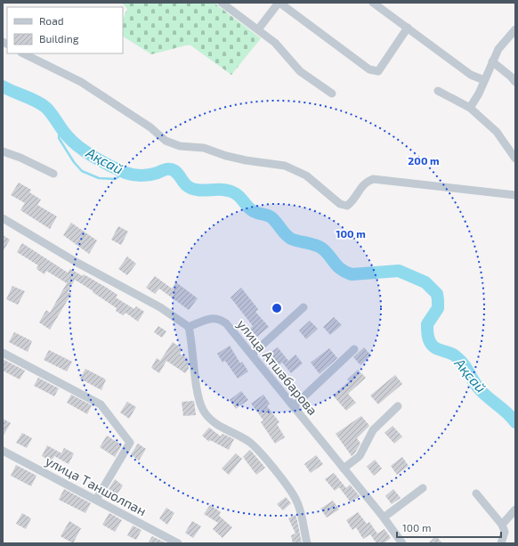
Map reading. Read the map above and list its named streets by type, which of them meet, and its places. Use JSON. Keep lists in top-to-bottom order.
{
  "streets": {
    "street": ["улица Атшабарова", "улица Таншолпан"]
  },
  "water": ["Ақсай"],
  "legend": ["Road", "Building"],
  "scale_bar": "100 m",
  "rings": ["200 m", "100 m"]
}
